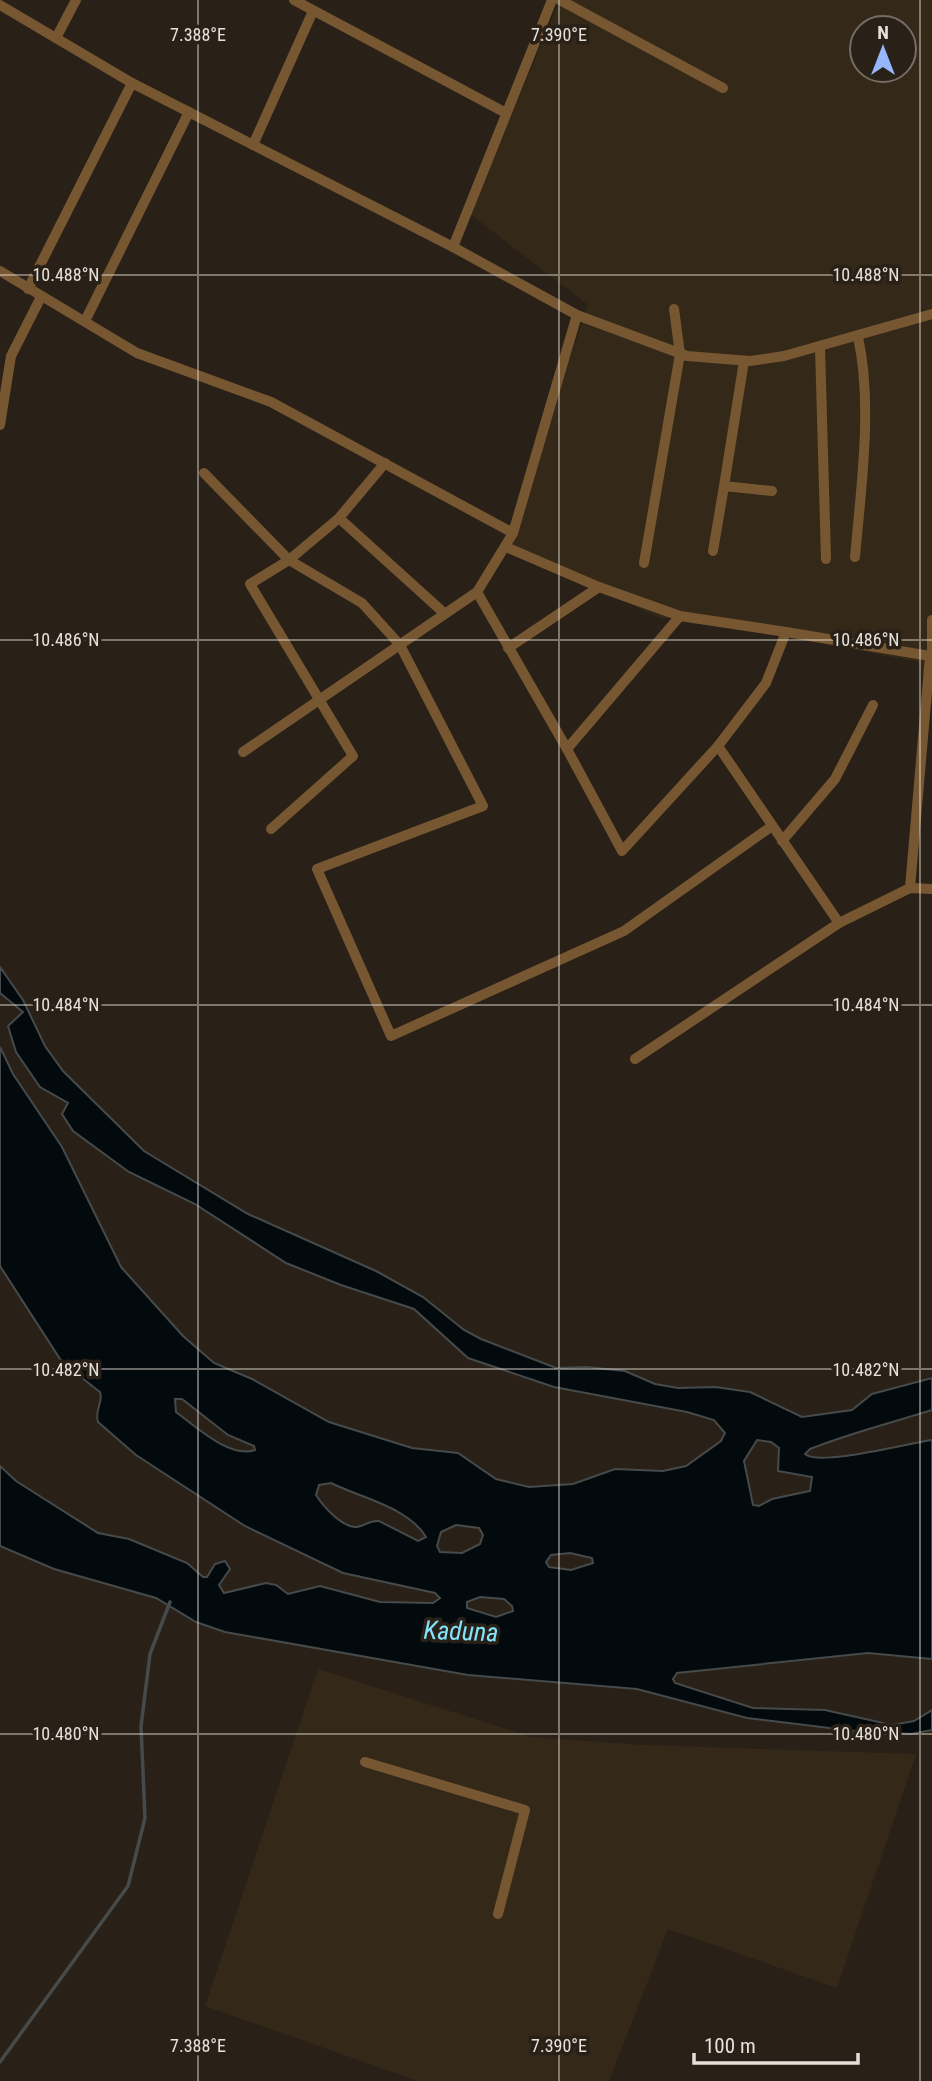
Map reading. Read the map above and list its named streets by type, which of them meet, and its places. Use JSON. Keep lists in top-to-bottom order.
{
  "water": ["Kaduna"],
  "scale_bar": "100 m",
  "north": "top",
  "coordinates": [
    "7.388°E",
    "7.390°E",
    "10.488°N",
    "10.486°N",
    "10.484°N",
    "10.482°N",
    "10.480°N"
  ]
}
